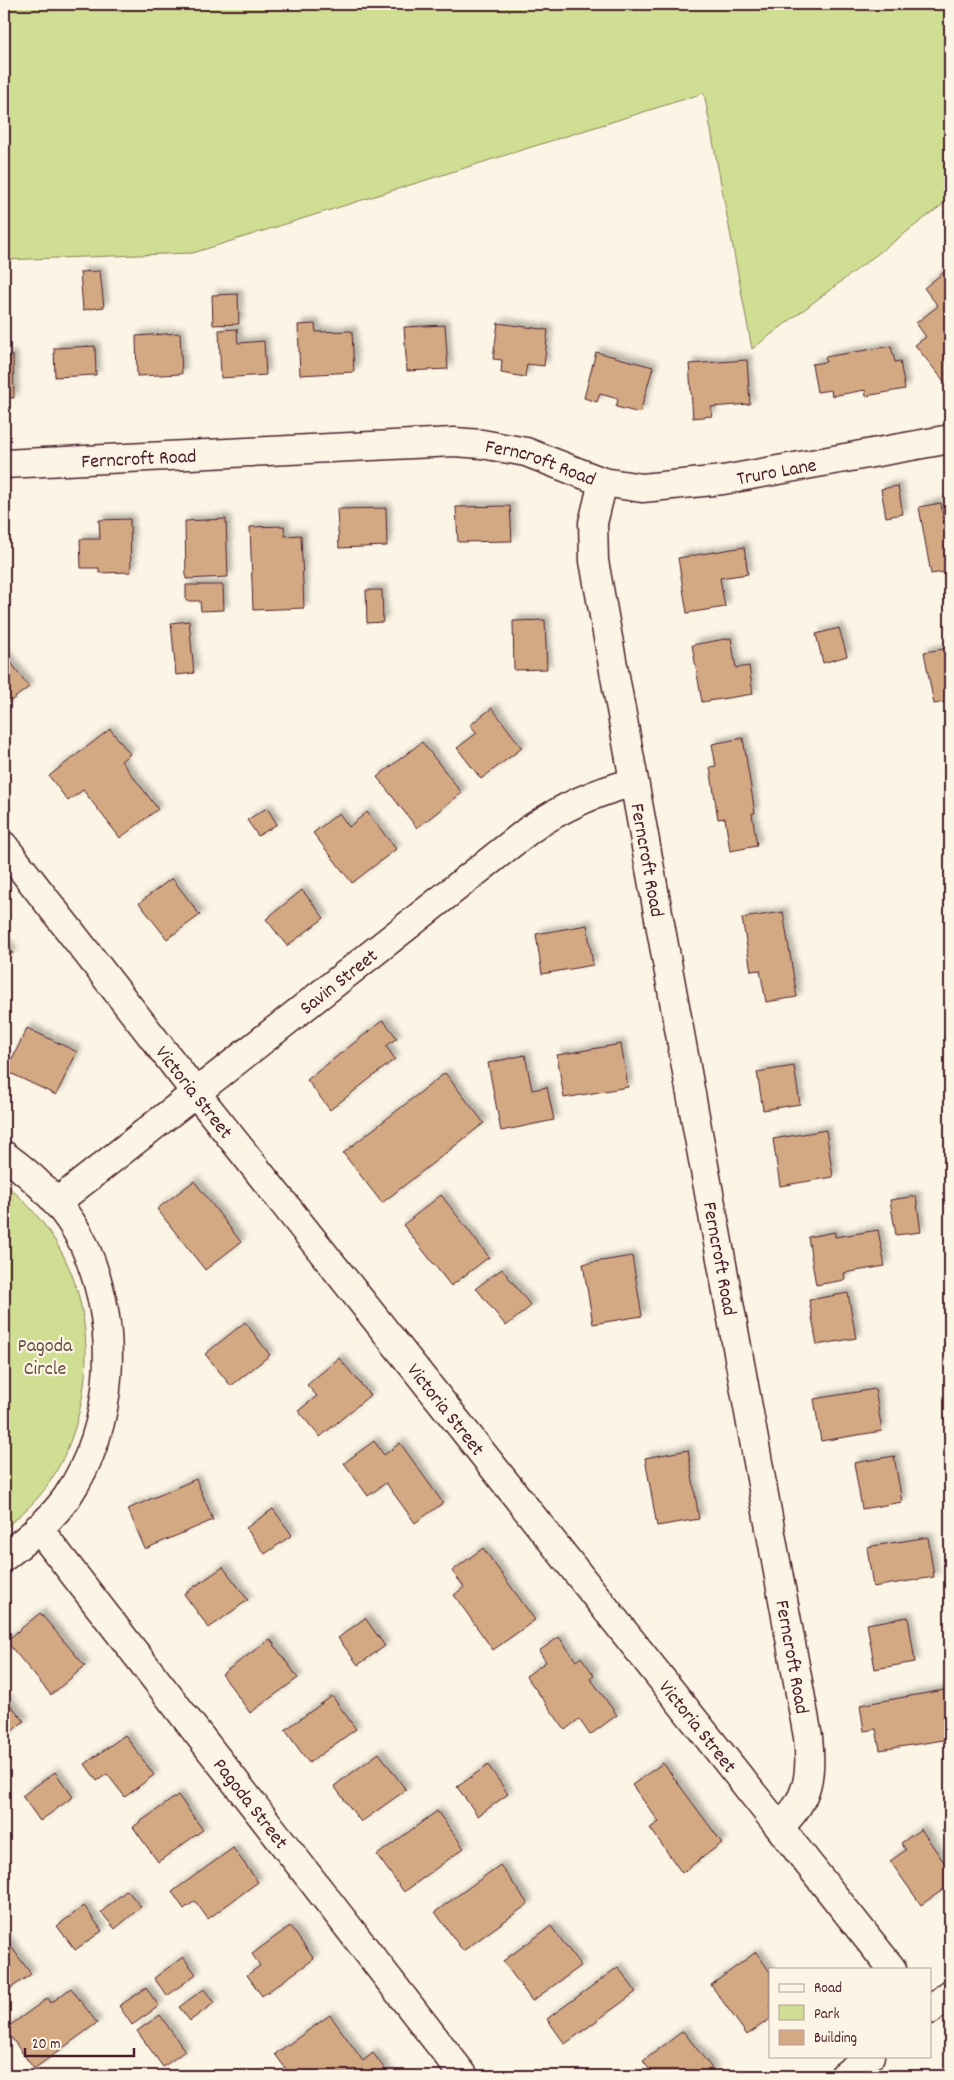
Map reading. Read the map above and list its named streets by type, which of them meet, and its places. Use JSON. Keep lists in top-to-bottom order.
{
  "streets": {
    "main road": [
      "Ferncroft Road",
      "Truro Lane",
      "Savin Street",
      "Victoria Street",
      "Pagoda Street"
    ]
  },
  "crossings": [
    ["Ferncroft Road", "Truro Lane"],
    ["Ferncroft Road", "Savin Street"],
    ["Ferncroft Road", "Victoria Street"],
    ["Savin Street", "Victoria Street"]
  ],
  "parks": ["Pagoda Circle"],
  "legend": ["Road", "Park", "Building"],
  "scale_bar": "20 m"
}
